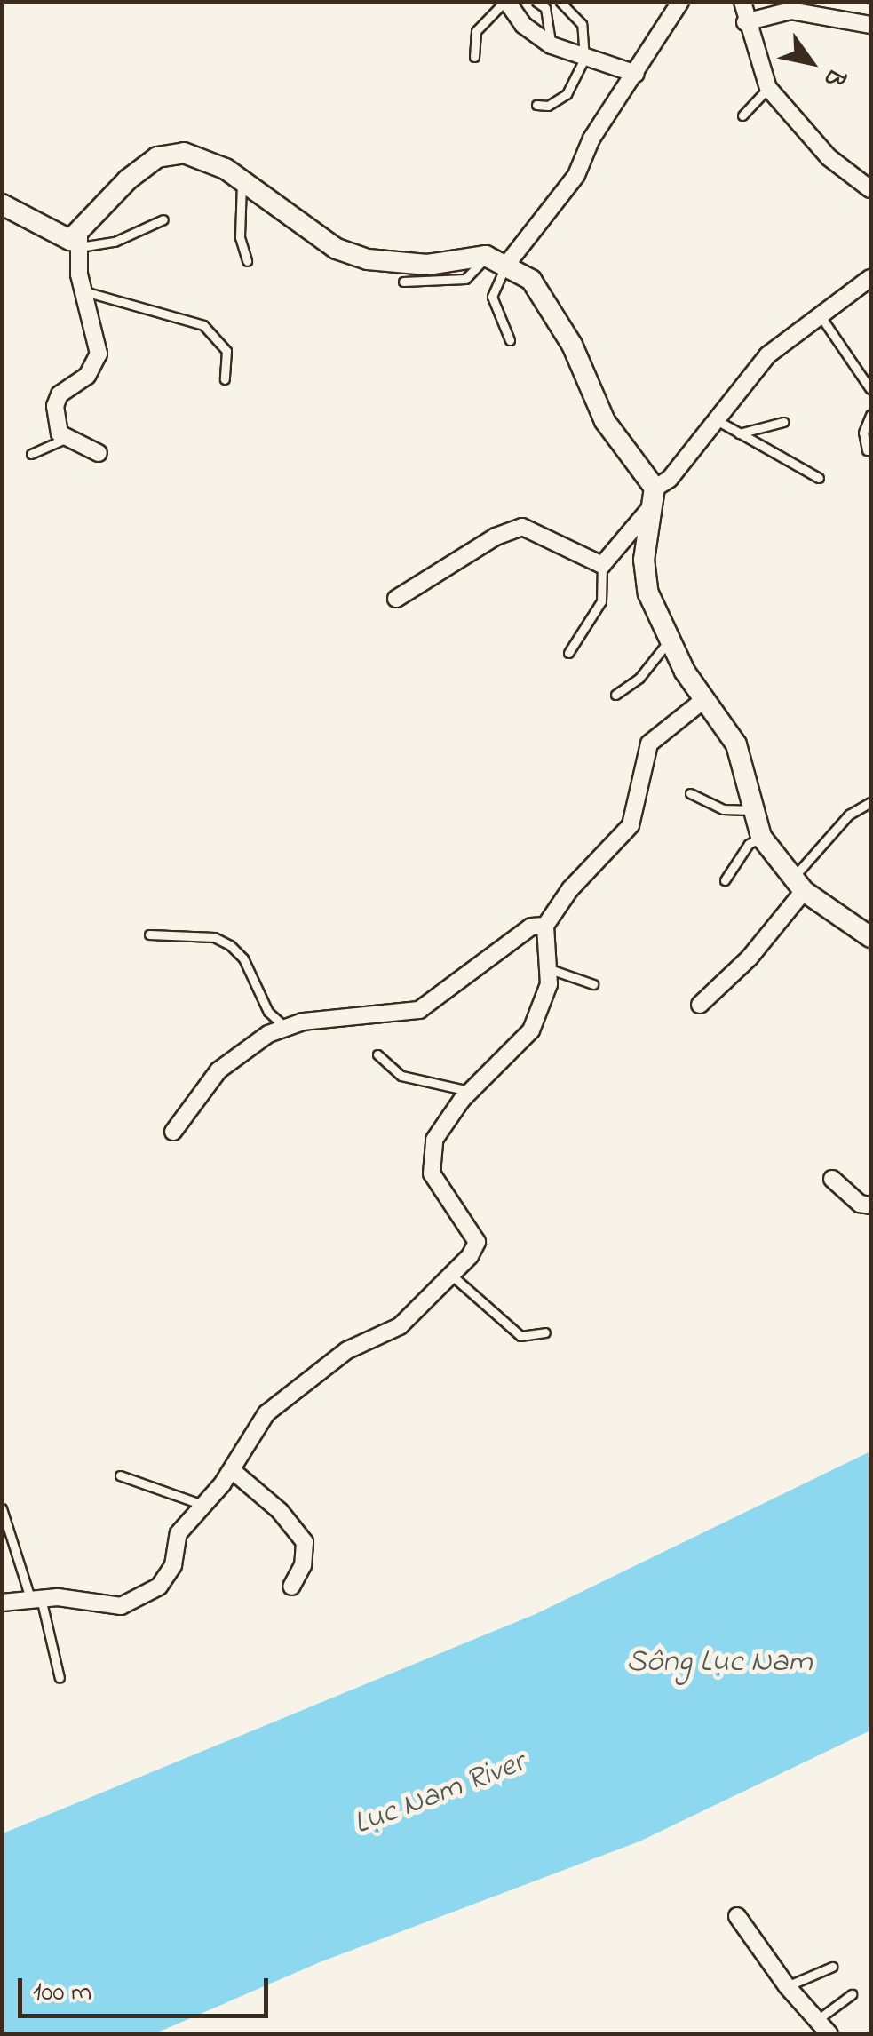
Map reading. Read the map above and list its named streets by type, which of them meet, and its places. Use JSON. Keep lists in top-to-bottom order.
{
  "water": ["Sông Lục Nam", "Lục Nam River"],
  "scale_bar": "100 m",
  "north": "bottom right"
}
